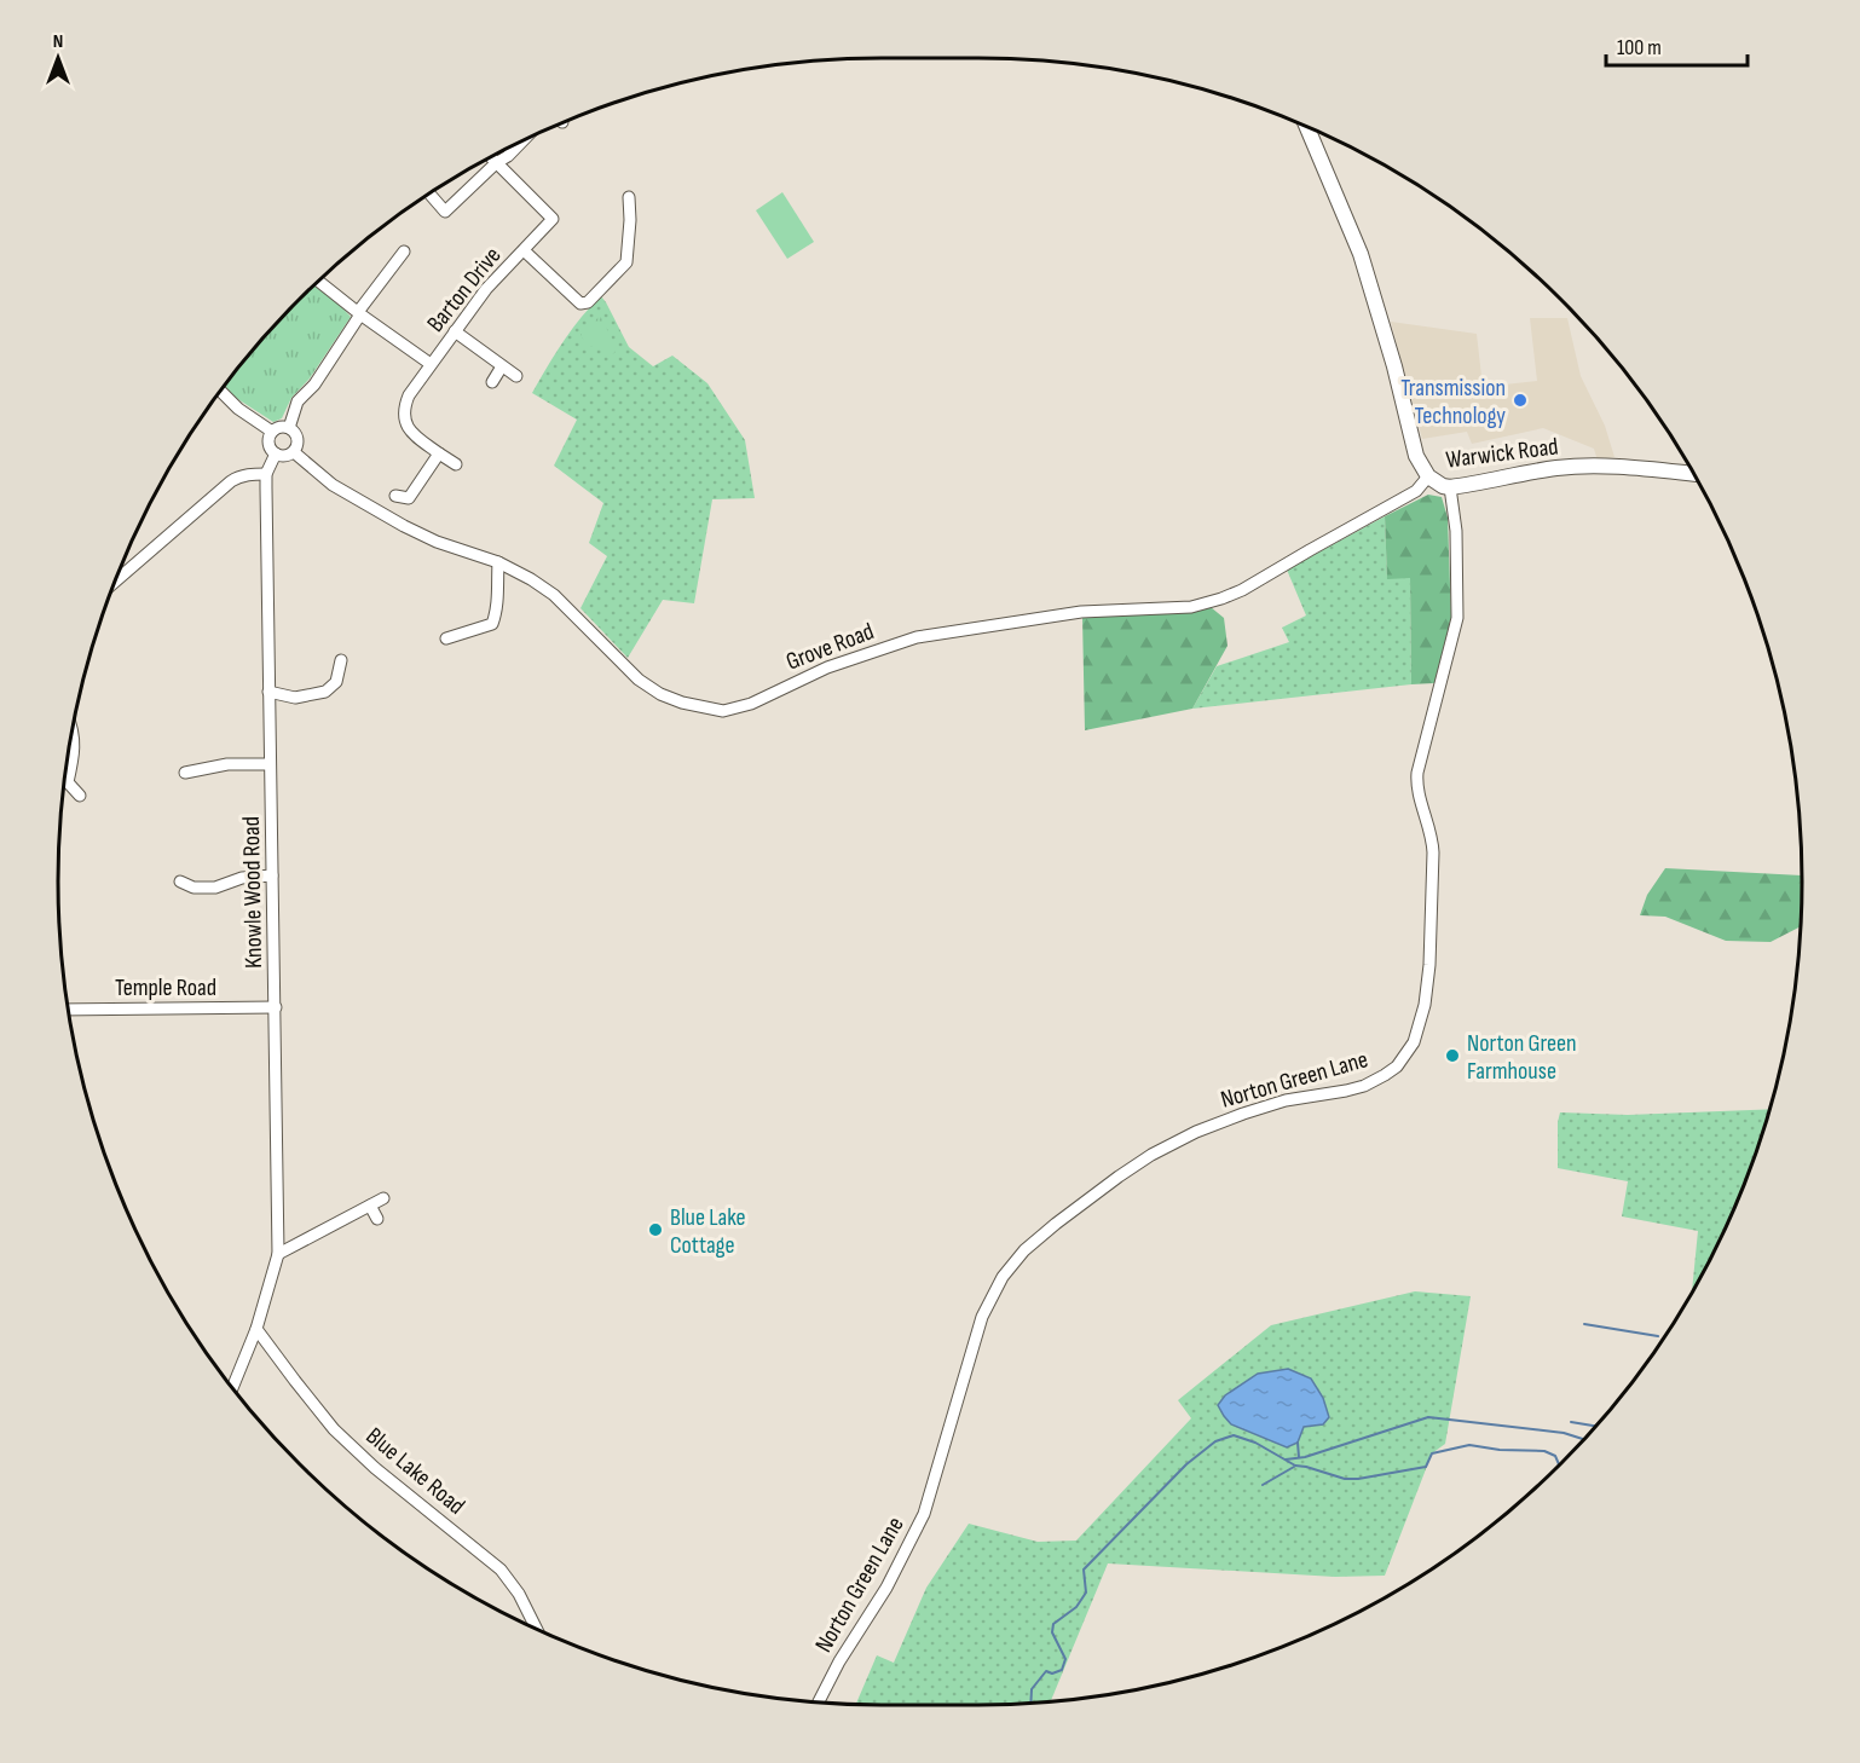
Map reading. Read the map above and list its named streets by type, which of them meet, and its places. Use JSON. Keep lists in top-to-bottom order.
{
  "streets": {
    "main road": ["Warwick Road"],
    "street": [
      "Barton Drive",
      "Grove Road",
      "Knowle Wood Road",
      "Temple Road",
      "Norton Green Lane",
      "Blue Lake Road"
    ]
  },
  "crossings": [
    ["Warwick Road", "Grove Road"],
    ["Warwick Road", "Norton Green Lane"],
    ["Grove Road", "Knowle Wood Road"],
    ["Knowle Wood Road", "Temple Road"],
    ["Knowle Wood Road", "Blue Lake Road"]
  ],
  "places": ["Transmission Technology", "Norton Green Farmhouse", "Blue Lake Cottage"],
  "scale_bar": "100 m",
  "north": "top"
}
